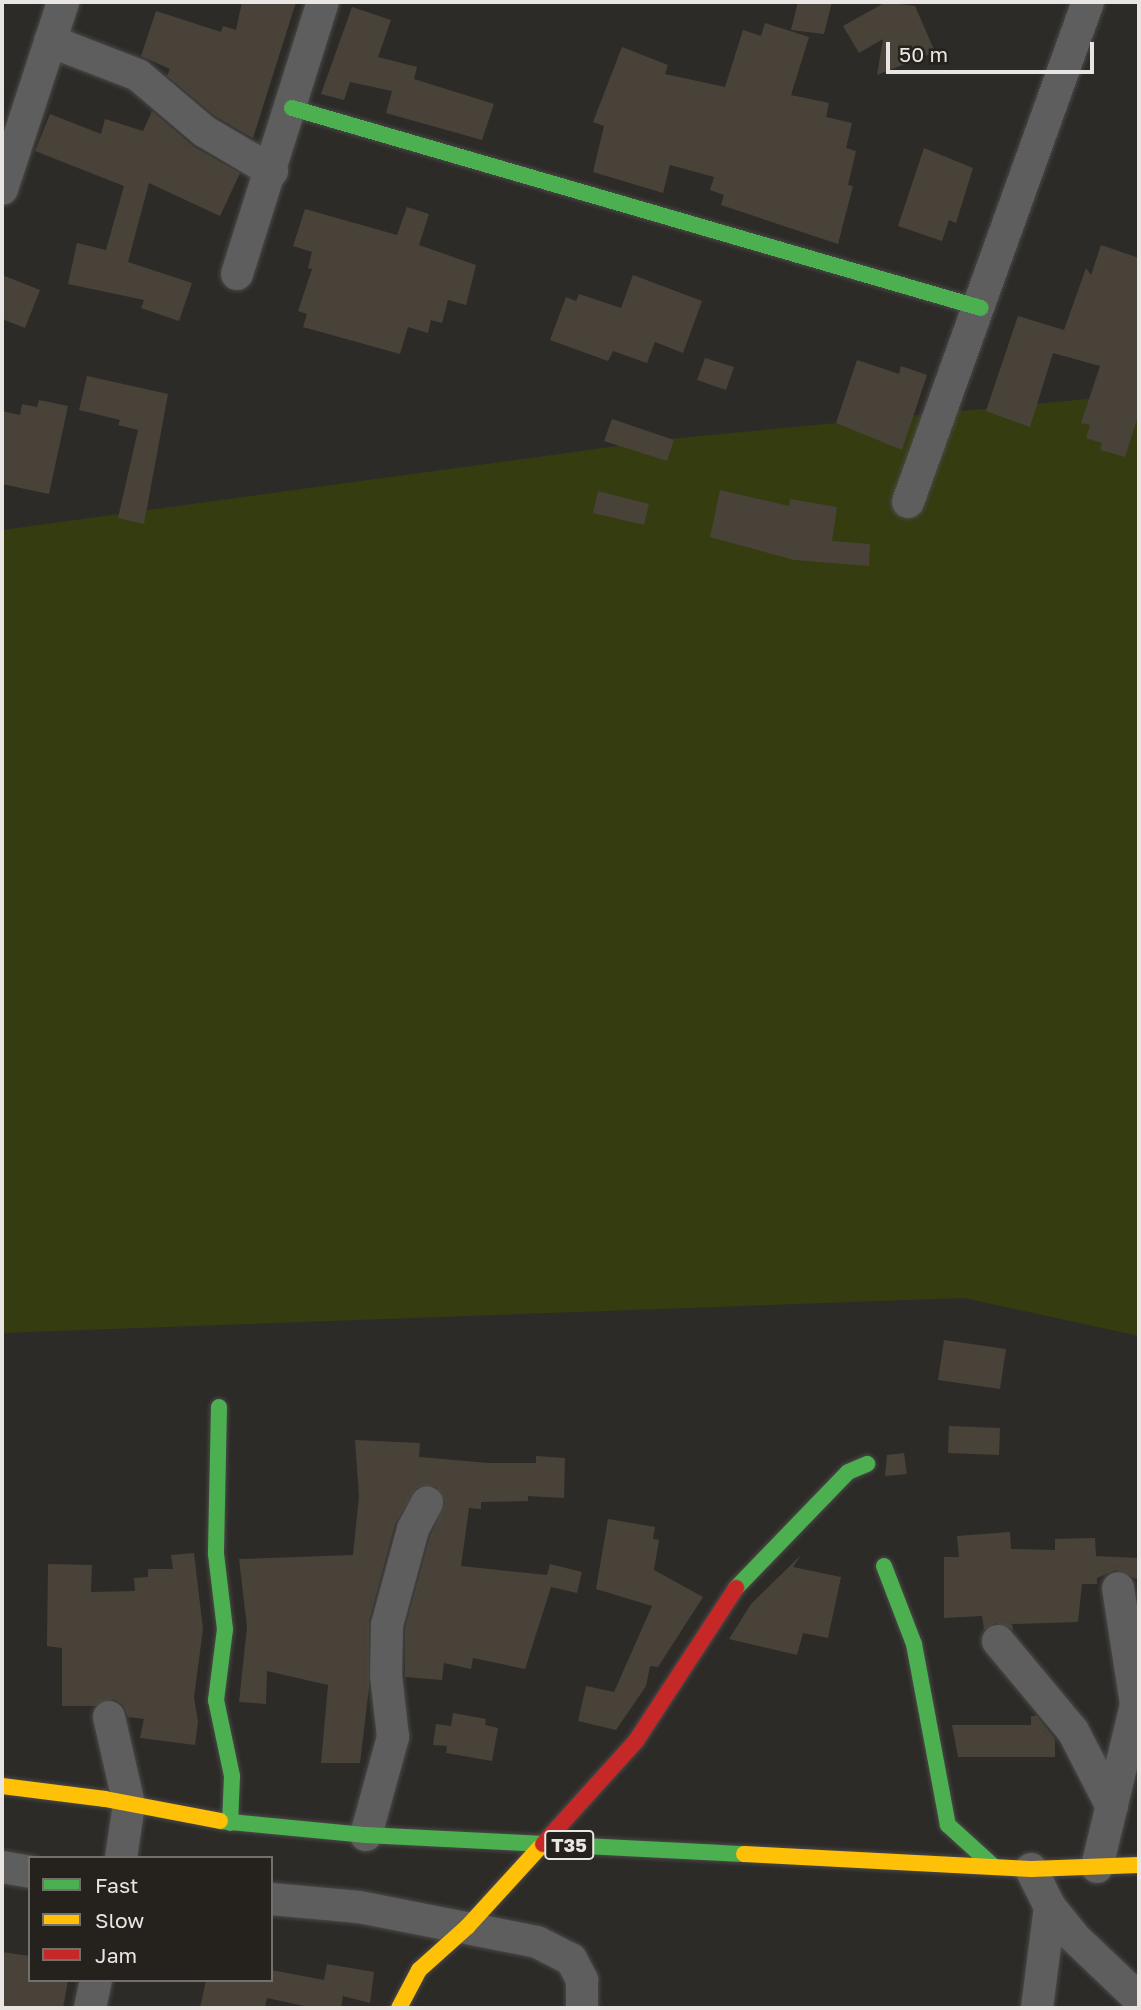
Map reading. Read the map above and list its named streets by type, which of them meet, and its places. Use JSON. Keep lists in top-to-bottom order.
{
  "streets": {
    "main road": ["T35"]
  },
  "legend": ["Fast", "Slow", "Jam"],
  "scale_bar": "50 m"
}
